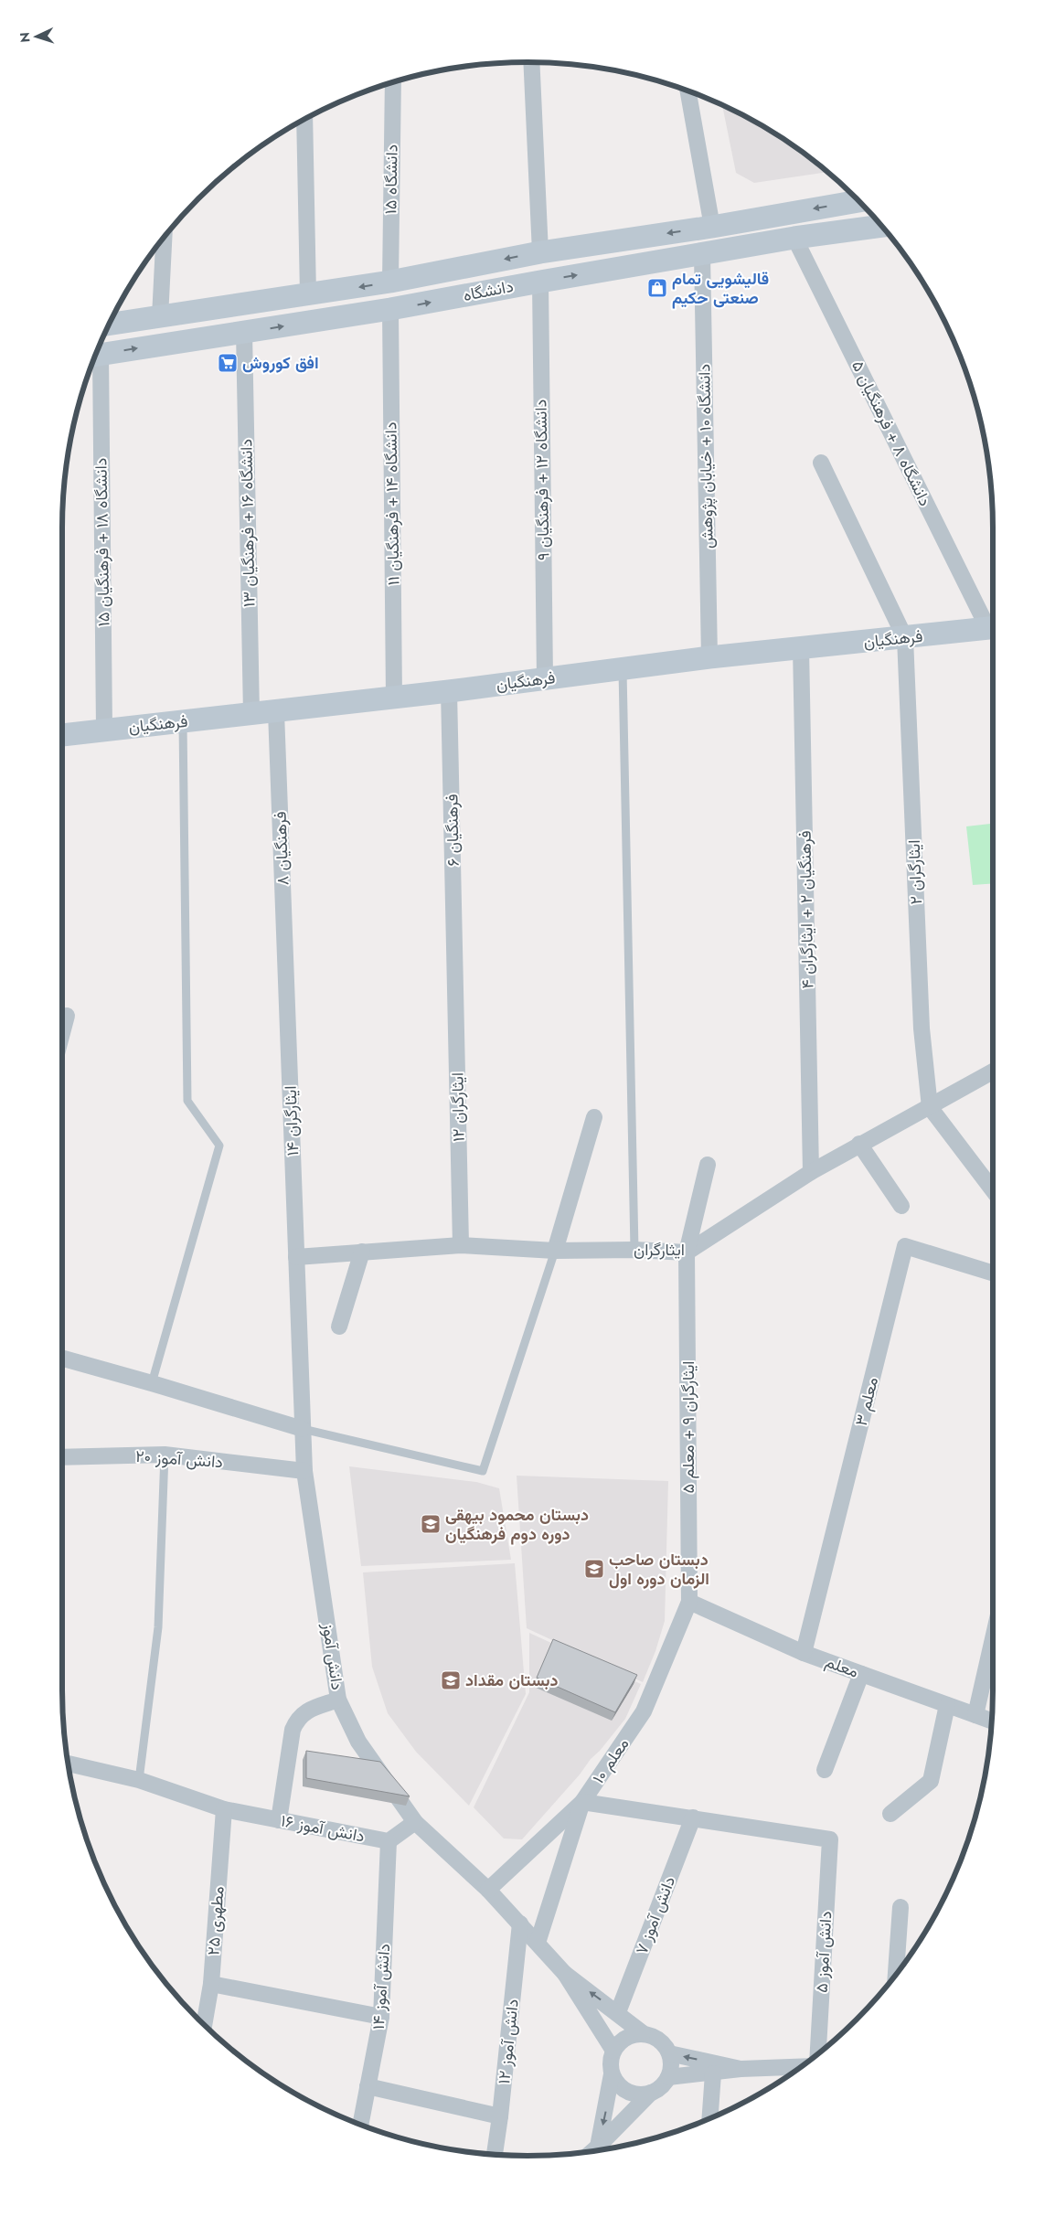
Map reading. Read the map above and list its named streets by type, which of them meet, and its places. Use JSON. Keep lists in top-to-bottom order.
{
  "streets": {
    "main road": ["دانشگاه", "فرهنگیان"],
    "street": [
      "دانشگاه ۱۵",
      "دانشگاه ۸ + فرهنگیان ۵",
      "دانشگاه ۱۰ + خیابان پژوهش",
      "دانشگاه ۱۲ + فرهنگیان ۹",
      "دانشگاه ۱۴ + فرهنگیان ۱۱",
      "دانشگاه ۱۶ + فرهنگیان ۱۳",
      "دانشگاه ۱۸ + فرهنگیان ۱۵",
      "فرهنگیان ۶",
      "فرهنگیان ۸",
      "ایثارگران ۲",
      "فرهنگیان ۲ + ایثارگران ۴",
      "ایثارگران ۱۲",
      "ایثارگران ۱۴",
      "ایثارگران",
      "معلم ۳",
      "ایثارگران ۹ + معلم ۵",
      "دانش آموز ۲۰",
      "دانش آموز",
      "معلم",
      "معلم ۱۰",
      "دانش آموز ۱۶",
      "دانش آموز ۷",
      "مطهری ۲۵",
      "دانش آموز ۵",
      "دانش آموز ۱۴",
      "دانش آموز ۱۲"
    ]
  },
  "crossings": [
    ["دانشگاه ۱۵", "دانشگاه"],
    ["دانشگاه", "دانشگاه ۸ + فرهنگیان ۵"],
    ["دانشگاه", "دانشگاه ۱۰ + خیابان پژوهش"],
    ["دانشگاه", "دانشگاه ۱۲ + فرهنگیان ۹"],
    ["دانشگاه", "دانشگاه ۱۴ + فرهنگیان ۱۱"],
    ["دانشگاه", "دانشگاه ۱۶ + فرهنگیان ۱۳"],
    ["دانشگاه ۸ + فرهنگیان ۵", "فرهنگیان"],
    ["دانشگاه ۱۰ + خیابان پژوهش", "فرهنگیان"],
    ["دانشگاه ۱۲ + فرهنگیان ۹", "فرهنگیان"],
    ["دانشگاه ۱۴ + فرهنگیان ۱۱", "فرهنگیان"],
    ["دانشگاه ۱۶ + فرهنگیان ۱۳", "فرهنگیان"],
    ["دانشگاه ۱۸ + فرهنگیان ۱۵", "فرهنگیان"],
    ["فرهنگیان", "فرهنگیان ۶"],
    ["فرهنگیان", "فرهنگیان ۸"],
    ["فرهنگیان", "ایثارگران ۲"],
    ["فرهنگیان", "فرهنگیان ۲ + ایثارگران ۴"],
    ["فرهنگیان ۶", "ایثارگران ۱۲"],
    ["فرهنگیان ۸", "ایثارگران ۱۴"],
    ["ایثارگران ۲", "ایثارگران"],
    ["فرهنگیان ۲ + ایثارگران ۴", "ایثارگران"],
    ["ایثارگران ۱۲", "ایثارگران"],
    ["ایثارگران ۱۴", "ایثارگران"],
    ["ایثارگران ۱۴", "دانش آموز"],
    ["ایثارگران", "ایثارگران ۹ + معلم ۵"],
    ["ایثارگران", "دانش آموز"],
    ["معلم ۳", "معلم"],
    ["ایثارگران ۹ + معلم ۵", "معلم"],
    ["ایثارگران ۹ + معلم ۵", "معلم ۱۰"],
    ["دانش آموز ۲۰", "دانش آموز"],
    ["دانش آموز", "معلم ۱۰"],
    ["دانش آموز", "دانش آموز ۱۲"],
    ["معلم", "معلم ۱۰"],
    ["دانش آموز ۱۶", "مطهری ۲۵"],
    ["دانش آموز ۱۶", "دانش آموز ۱۴"],
    ["دانش آموز ۷", "دانش آموز ۵"]
  ],
  "places": {
    "shop": ["قالیشویی تمام صنعتی حکیم"],
    "supermarket": ["افق کوروش"],
    "school or university": ["دبستان محمود بیهقی دوره دوم فرهنگیان", "دبستان صاحب الزمان دوره اول", "دبستان مقداد"]
  },
  "north": "left"
}
